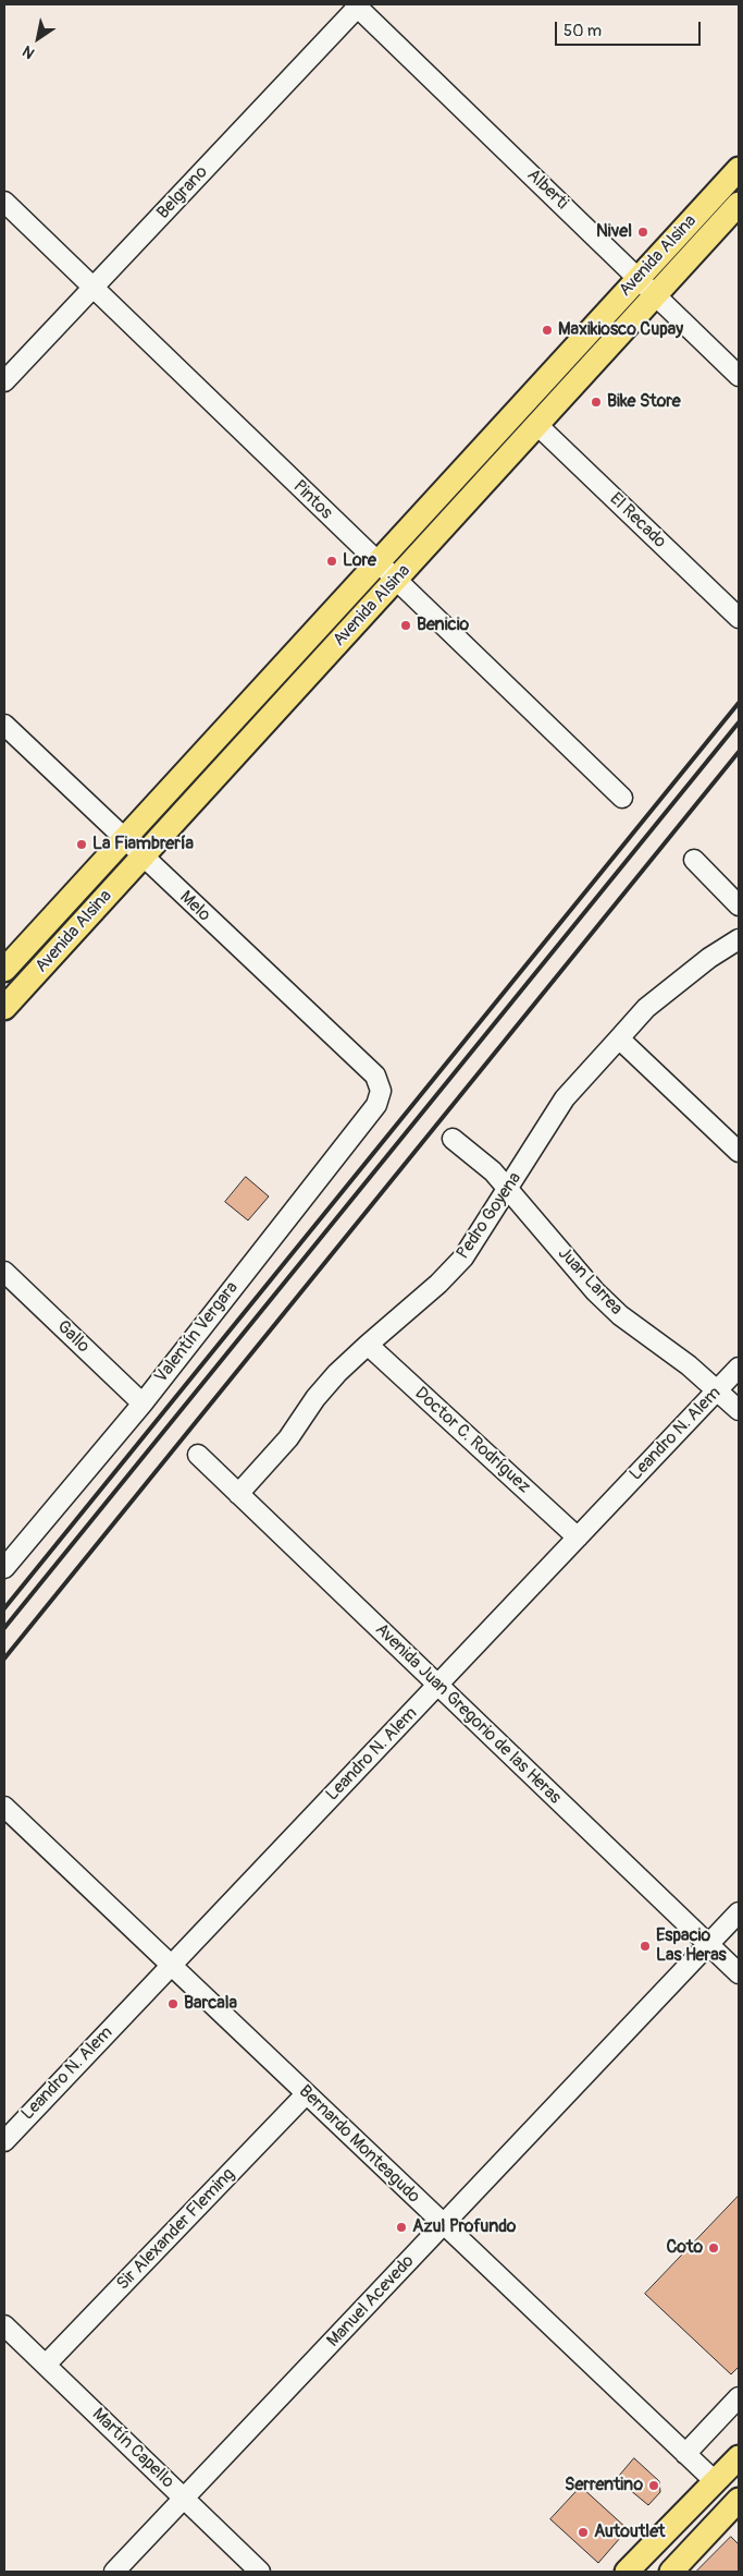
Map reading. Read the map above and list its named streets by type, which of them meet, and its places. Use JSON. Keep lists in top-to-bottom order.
{
  "streets": {
    "main road": ["Avenida Alsina"],
    "street": [
      "Alberti",
      "Belgrano",
      "Pintos",
      "El Recado",
      "Melo",
      "Pedro Goyena",
      "Juan Larrea",
      "Valentín Vergara",
      "Gallo",
      "Leandro N. Alem",
      "Doctor C. Rodríguez",
      "Avenida Juan Gregorio de las Heras",
      "Bernardo Monteagudo",
      "Sir Alexander Fleming",
      "Manuel Acevedo",
      "Martín Capello"
    ]
  },
  "crossings": [
    ["Alberti", "Belgrano"],
    ["Alberti", "Avenida Alsina"],
    ["Belgrano", "Pintos"],
    ["Avenida Alsina", "Pintos"],
    ["Avenida Alsina", "El Recado"],
    ["Avenida Alsina", "Melo"],
    ["Melo", "Valentín Vergara"],
    ["Pedro Goyena", "Juan Larrea"],
    ["Pedro Goyena", "Doctor C. Rodríguez"],
    ["Pedro Goyena", "Avenida Juan Gregorio de las Heras"],
    ["Juan Larrea", "Leandro N. Alem"],
    ["Valentín Vergara", "Gallo"],
    ["Leandro N. Alem", "Doctor C. Rodríguez"],
    ["Leandro N. Alem", "Avenida Juan Gregorio de las Heras"],
    ["Leandro N. Alem", "Bernardo Monteagudo"],
    ["Avenida Juan Gregorio de las Heras", "Manuel Acevedo"],
    ["Bernardo Monteagudo", "Sir Alexander Fleming"],
    ["Bernardo Monteagudo", "Manuel Acevedo"],
    ["Sir Alexander Fleming", "Martín Capello"],
    ["Manuel Acevedo", "Martín Capello"]
  ],
  "places": [
    "Nivel",
    "Maxikiosco Cupay",
    "Bike Store",
    "Lore",
    "Benicio",
    "La Fiambrería",
    "Espacio Las Heras",
    "Barcala",
    "Azul Profundo",
    "Coto",
    "Serrentino",
    "Autoutlet"
  ],
  "scale_bar": "50 m",
  "north": "bottom left"
}
